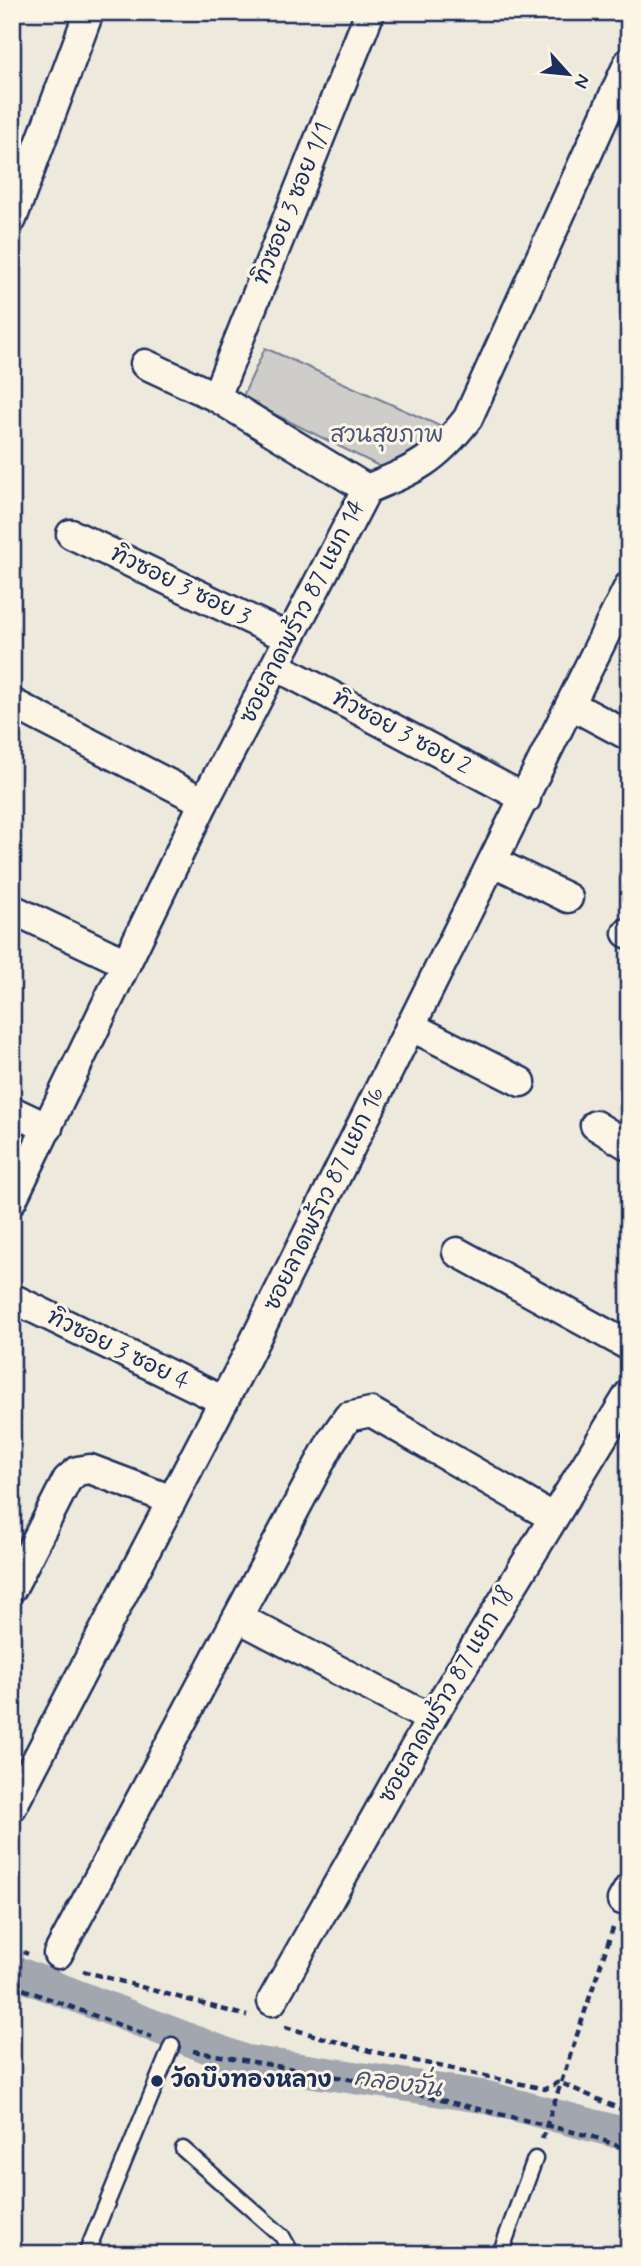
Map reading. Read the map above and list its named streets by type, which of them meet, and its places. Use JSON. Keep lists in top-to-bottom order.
{
  "streets": {
    "street": [
      "ทิวซอย 3 ซอย 1/1",
      "ทิวซอย 3 ซอย 3",
      "ซอยลาดพร้าว 87 แยก 14",
      "ทิวซอย 3 ซอย 2",
      "ซอยลาดพร้าว 87 แยก 16",
      "ทิวซอย 3 ซอย 4",
      "ซอยลาดพร้าว 87 แยก 18"
    ]
  },
  "crossings": [
    ["ทิวซอย 3 ซอย 3", "ซอยลาดพร้าว 87 แยก 14"],
    ["ซอยลาดพร้าว 87 แยก 14", "ทิวซอย 3 ซอย 2"],
    ["ทิวซอย 3 ซอย 2", "ซอยลาดพร้าว 87 แยก 16"],
    ["ซอยลาดพร้าว 87 แยก 16", "ทิวซอย 3 ซอย 4"]
  ],
  "water": ["คลองจั่น"],
  "parks": ["สวนสุขภาพ"],
  "places": ["วัดบึงทองหลาง"],
  "north": "bottom right"
}
